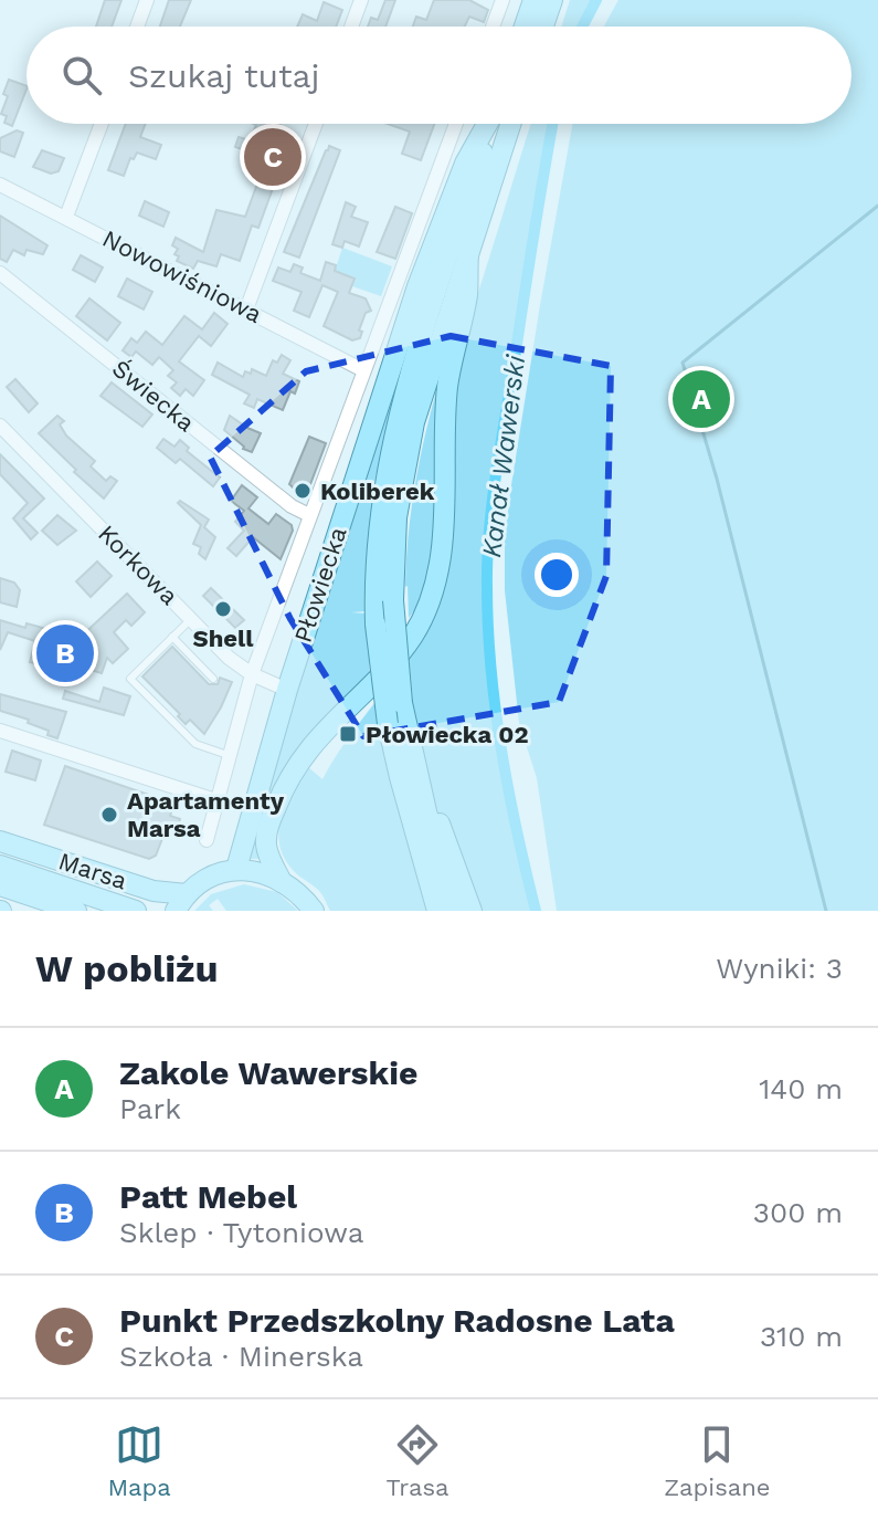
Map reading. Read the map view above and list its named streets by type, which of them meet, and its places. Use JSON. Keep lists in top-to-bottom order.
{
  "streets": {
    "main road": ["Płowiecka", "Marsa"],
    "street": ["Nowowiśniowa", "Świecka", "Korkowa"]
  },
  "crossings": [
    ["Nowowiśniowa", "Płowiecka"],
    ["Świecka", "Płowiecka"],
    ["Korkowa", "Płowiecka"]
  ],
  "water": ["Kanał Wawerski"],
  "places": {
    "other": ["Koliberek", "Shell", "Apartamenty Marsa"],
    "transit": ["Płowiecka 02"]
  },
  "page": {
    "search": "Szukaj tutaj",
    "pins": ["C", "A", "B"],
    "heading": ["W pobliżu", "Wyniki: 3"],
    "list": [
      {
        "mark": "A",
        "name": "Zakole Wawerskie",
        "note": "Park",
        "value": "140 m"
      },
      {
        "mark": "B",
        "name": "Patt Mebel",
        "note": "Sklep · Tytoniowa",
        "value": "300 m"
      },
      {
        "mark": "C",
        "name": "Punkt Przedszkolny Radosne Lata",
        "note": "Szkoła · Minerska",
        "value": "310 m"
      }
    ],
    "nav": ["Mapa", "Trasa", "Zapisane"]
  }
}
